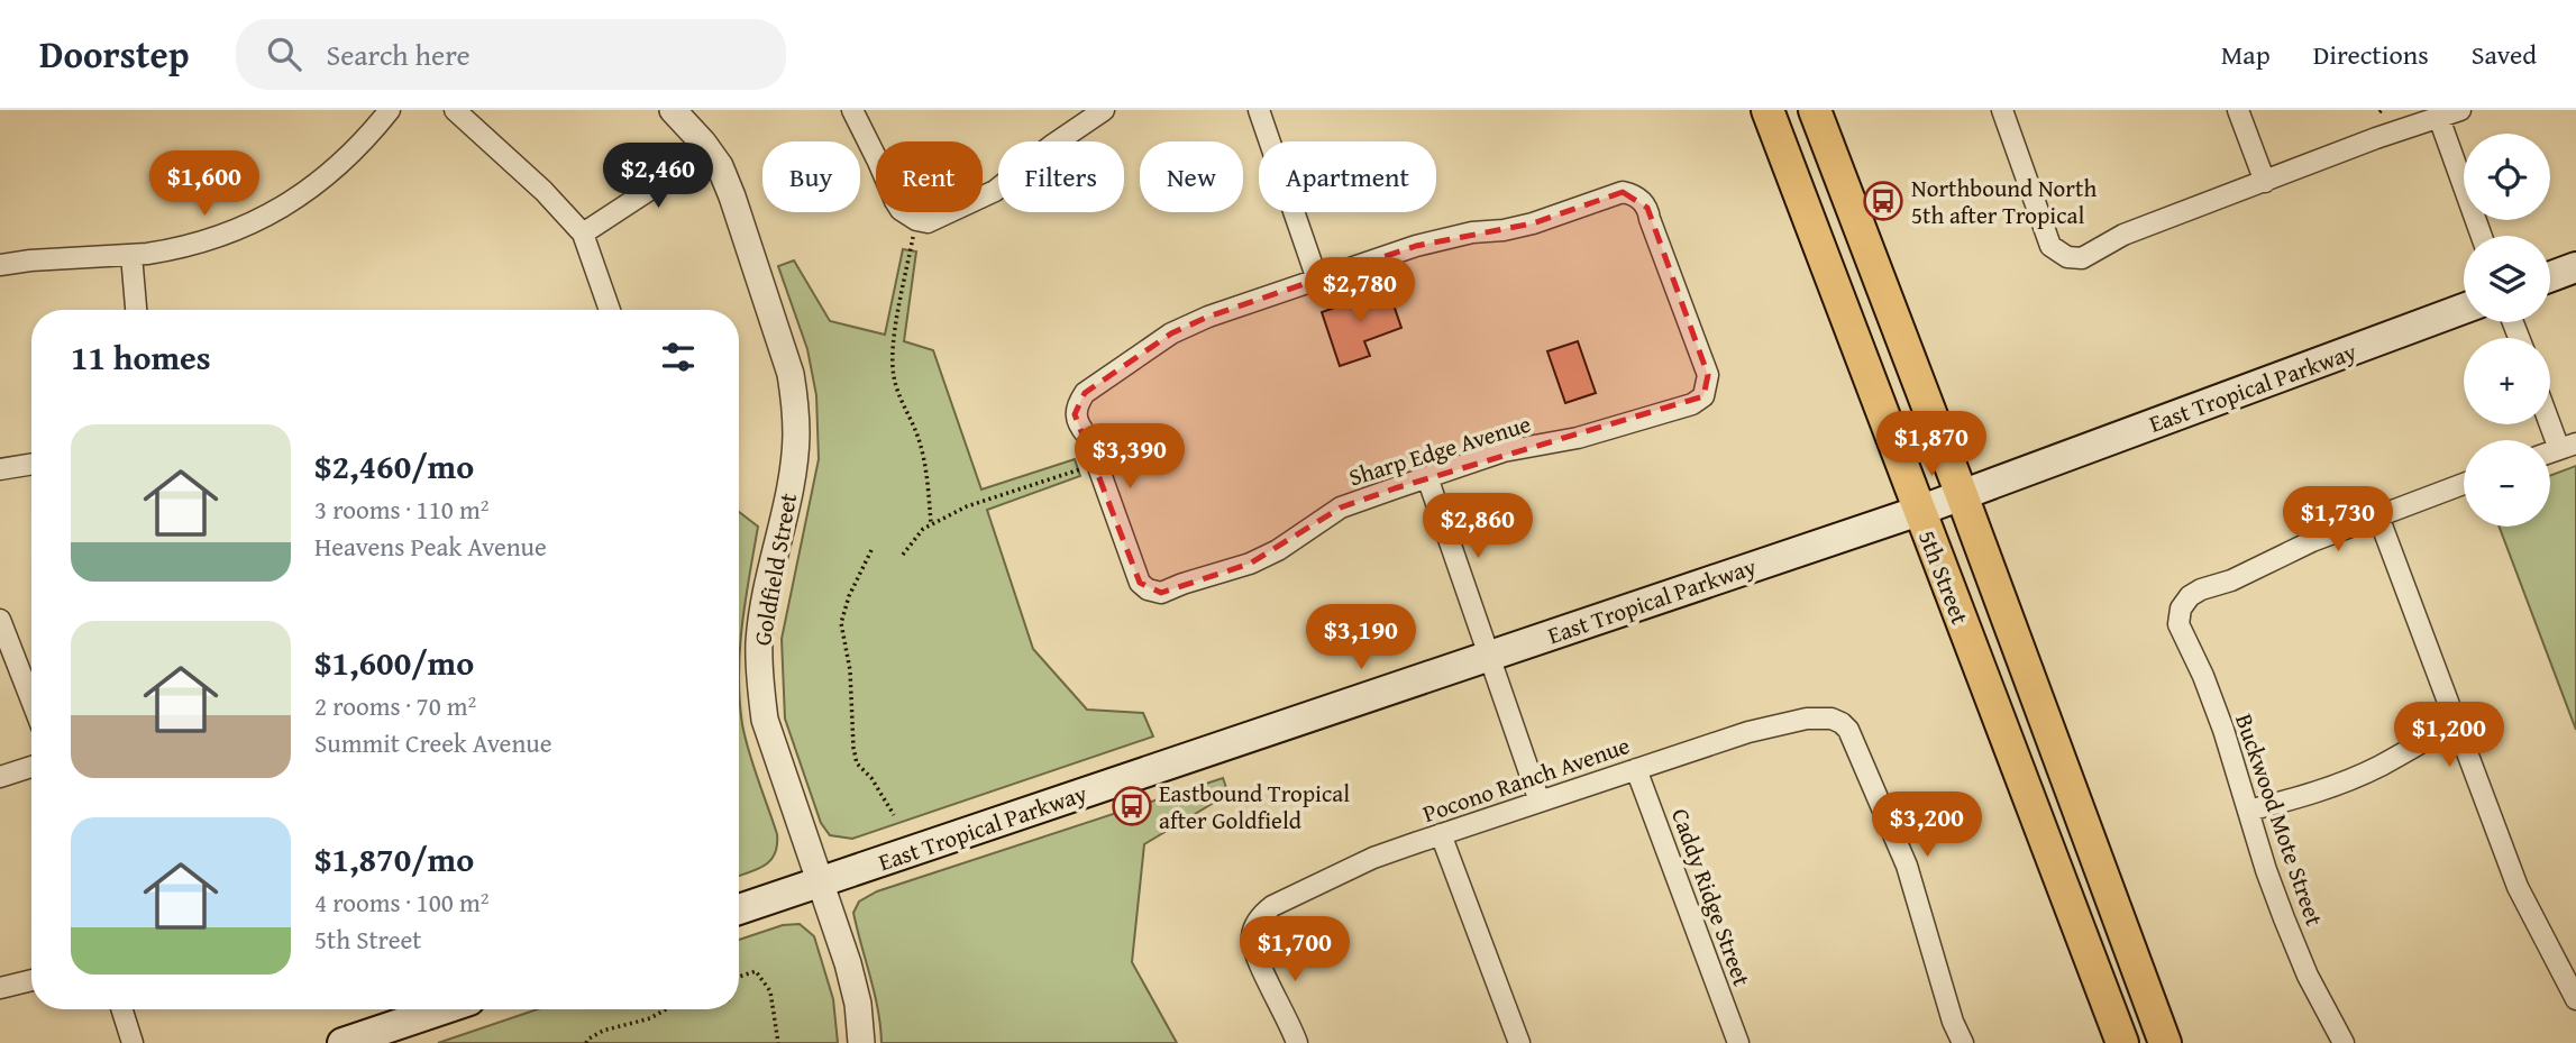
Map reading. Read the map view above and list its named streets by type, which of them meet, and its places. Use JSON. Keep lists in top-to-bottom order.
{
  "streets": {
    "main road": ["East Tropical Parkway", "5th Street"],
    "street": [
      "Sharp Edge Avenue",
      "Goldfield Street",
      "Pocono Ranch Avenue",
      "Buckwood Mote Street",
      "Caddy Ridge Street"
    ]
  },
  "crossings": [
    ["East Tropical Parkway", "Goldfield Street"],
    ["East Tropical Parkway", "5th Street"],
    ["Pocono Ranch Avenue", "Caddy Ridge Street"]
  ],
  "places": {
    "bus stop": ["Northbound North 5th after Tropical", "Eastbound Tropical after Goldfield"]
  },
  "page": {
    "header": "Doorstep",
    "search": "Search here",
    "nav": ["Map", "Directions", "Saved"],
    "map_buttons": ["+", "−"],
    "chip": [
      "Buy",
      "Rent",
      "Filters",
      "New",
      "Apartment"
    ],
    "price": [
      "$2,460",
      "$1,600",
      "$2,780",
      "$1,870",
      "$3,390",
      "$1,730",
      "$2,860",
      "$3,190",
      "$1,200",
      "$3,200",
      "$1,700"
    ],
    "heading": "11 homes",
    "list": [
      {
        "name": "$2,460/mo",
        "note": "3 rooms · 110 m² · Heavens Peak Avenue"
      },
      {
        "name": "$1,600/mo",
        "note": "2 rooms · 70 m² · Summit Creek Avenue"
      },
      {
        "name": "$1,870/mo",
        "note": "4 rooms · 100 m² · 5th Street"
      }
    ]
  }
}
